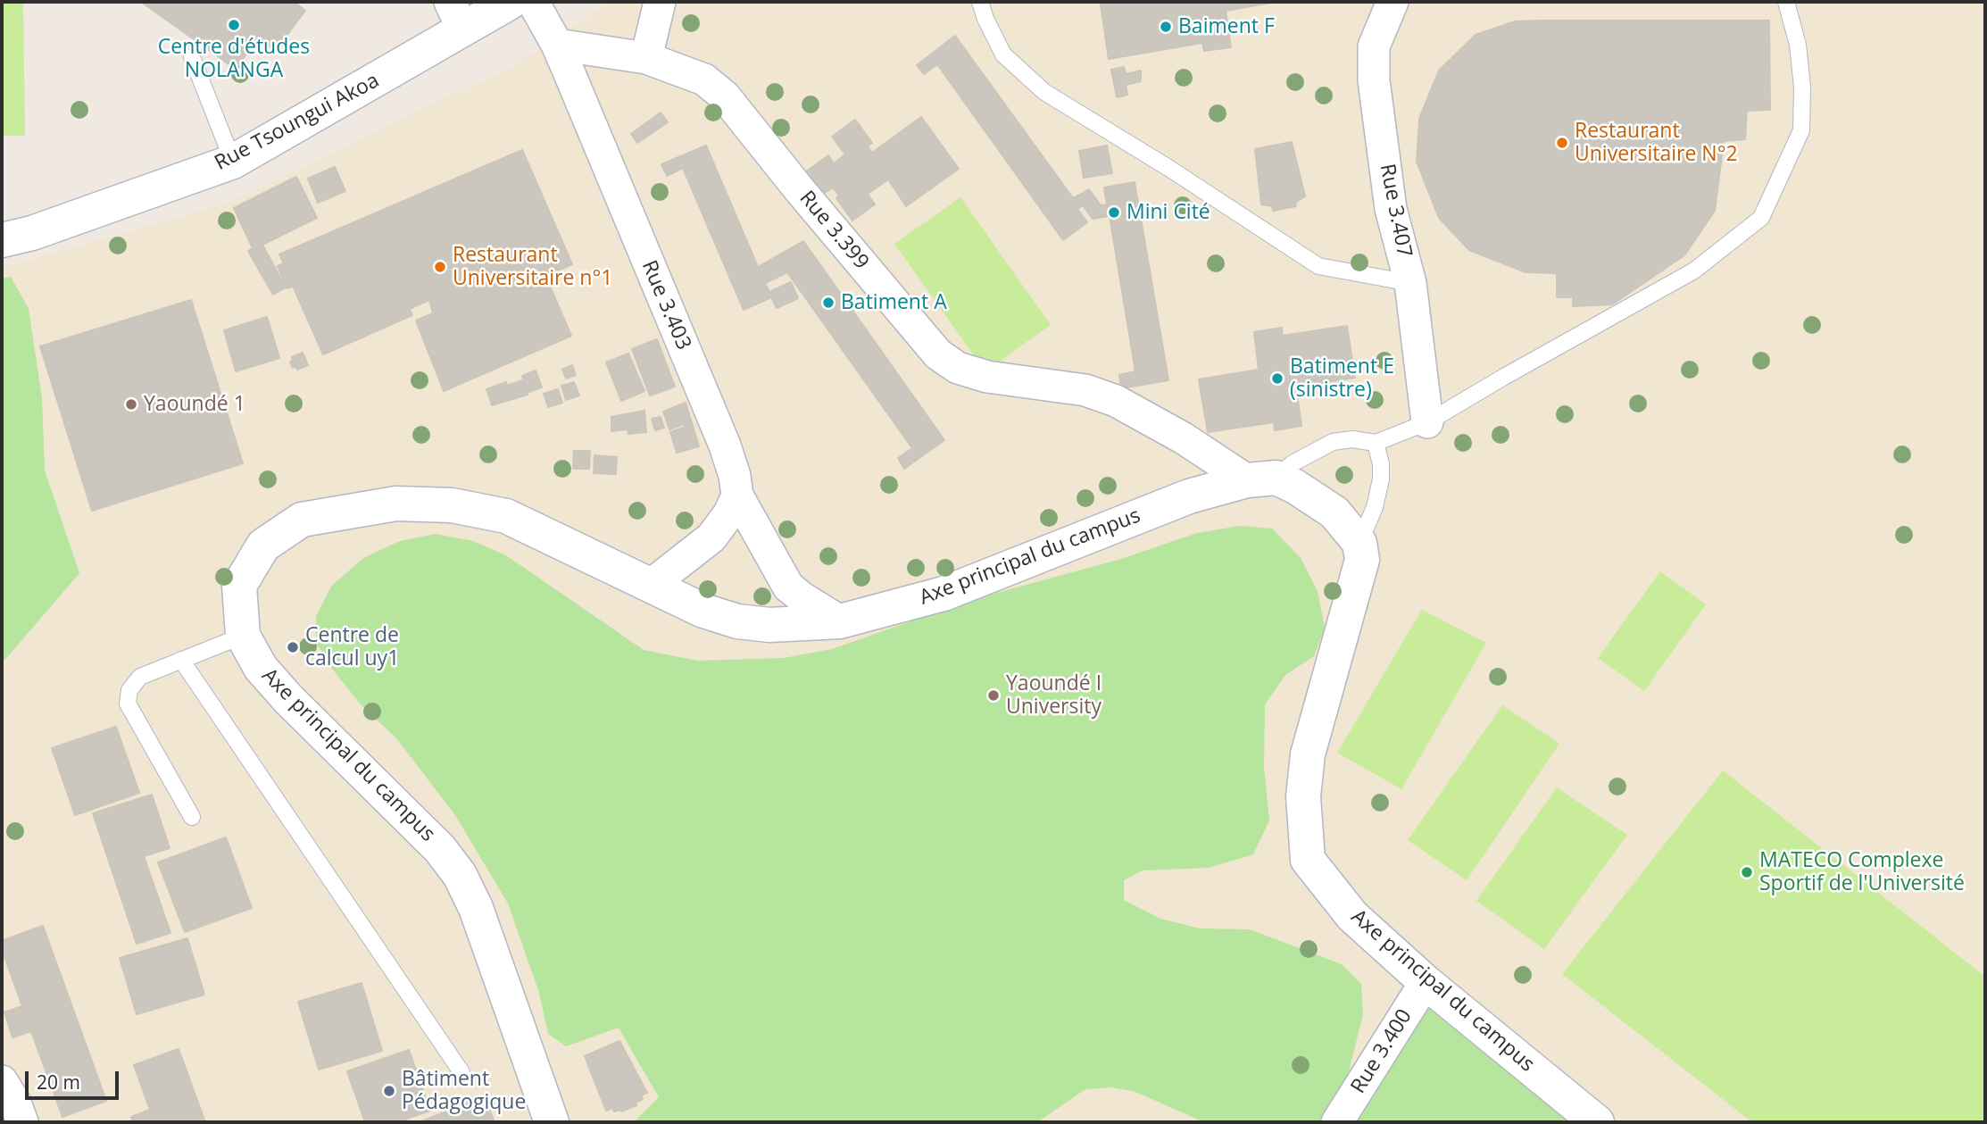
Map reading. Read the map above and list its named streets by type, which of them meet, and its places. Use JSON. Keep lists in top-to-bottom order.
{
  "streets": {
    "street": [
      "Rue Tsoungui Akoa",
      "Rue 3.407",
      "Rue 3.399",
      "Rue 3.403",
      "Axe principal du campus",
      "Rue 3.400"
    ]
  },
  "crossings": [
    ["Rue 3.399", "Rue 3.403"],
    ["Rue 3.399", "Axe principal du campus"],
    ["Rue 3.403", "Axe principal du campus"],
    ["Axe principal du campus", "Rue 3.400"]
  ],
  "places": [
    "Centre d'études NOLANGA",
    "Baiment F",
    "Restaurant Universitaire N°2",
    "Mini Cité",
    "Restaurant Universitaire n°1",
    "Batiment A",
    "Batiment E (sinistre)",
    "Yaoundé 1",
    "Centre de calcul uy1",
    "Yaoundé I University",
    "MATECO Complexe Sportif de l'Université",
    "Bâtiment Pédagogique"
  ],
  "scale_bar": "20 m"
}
